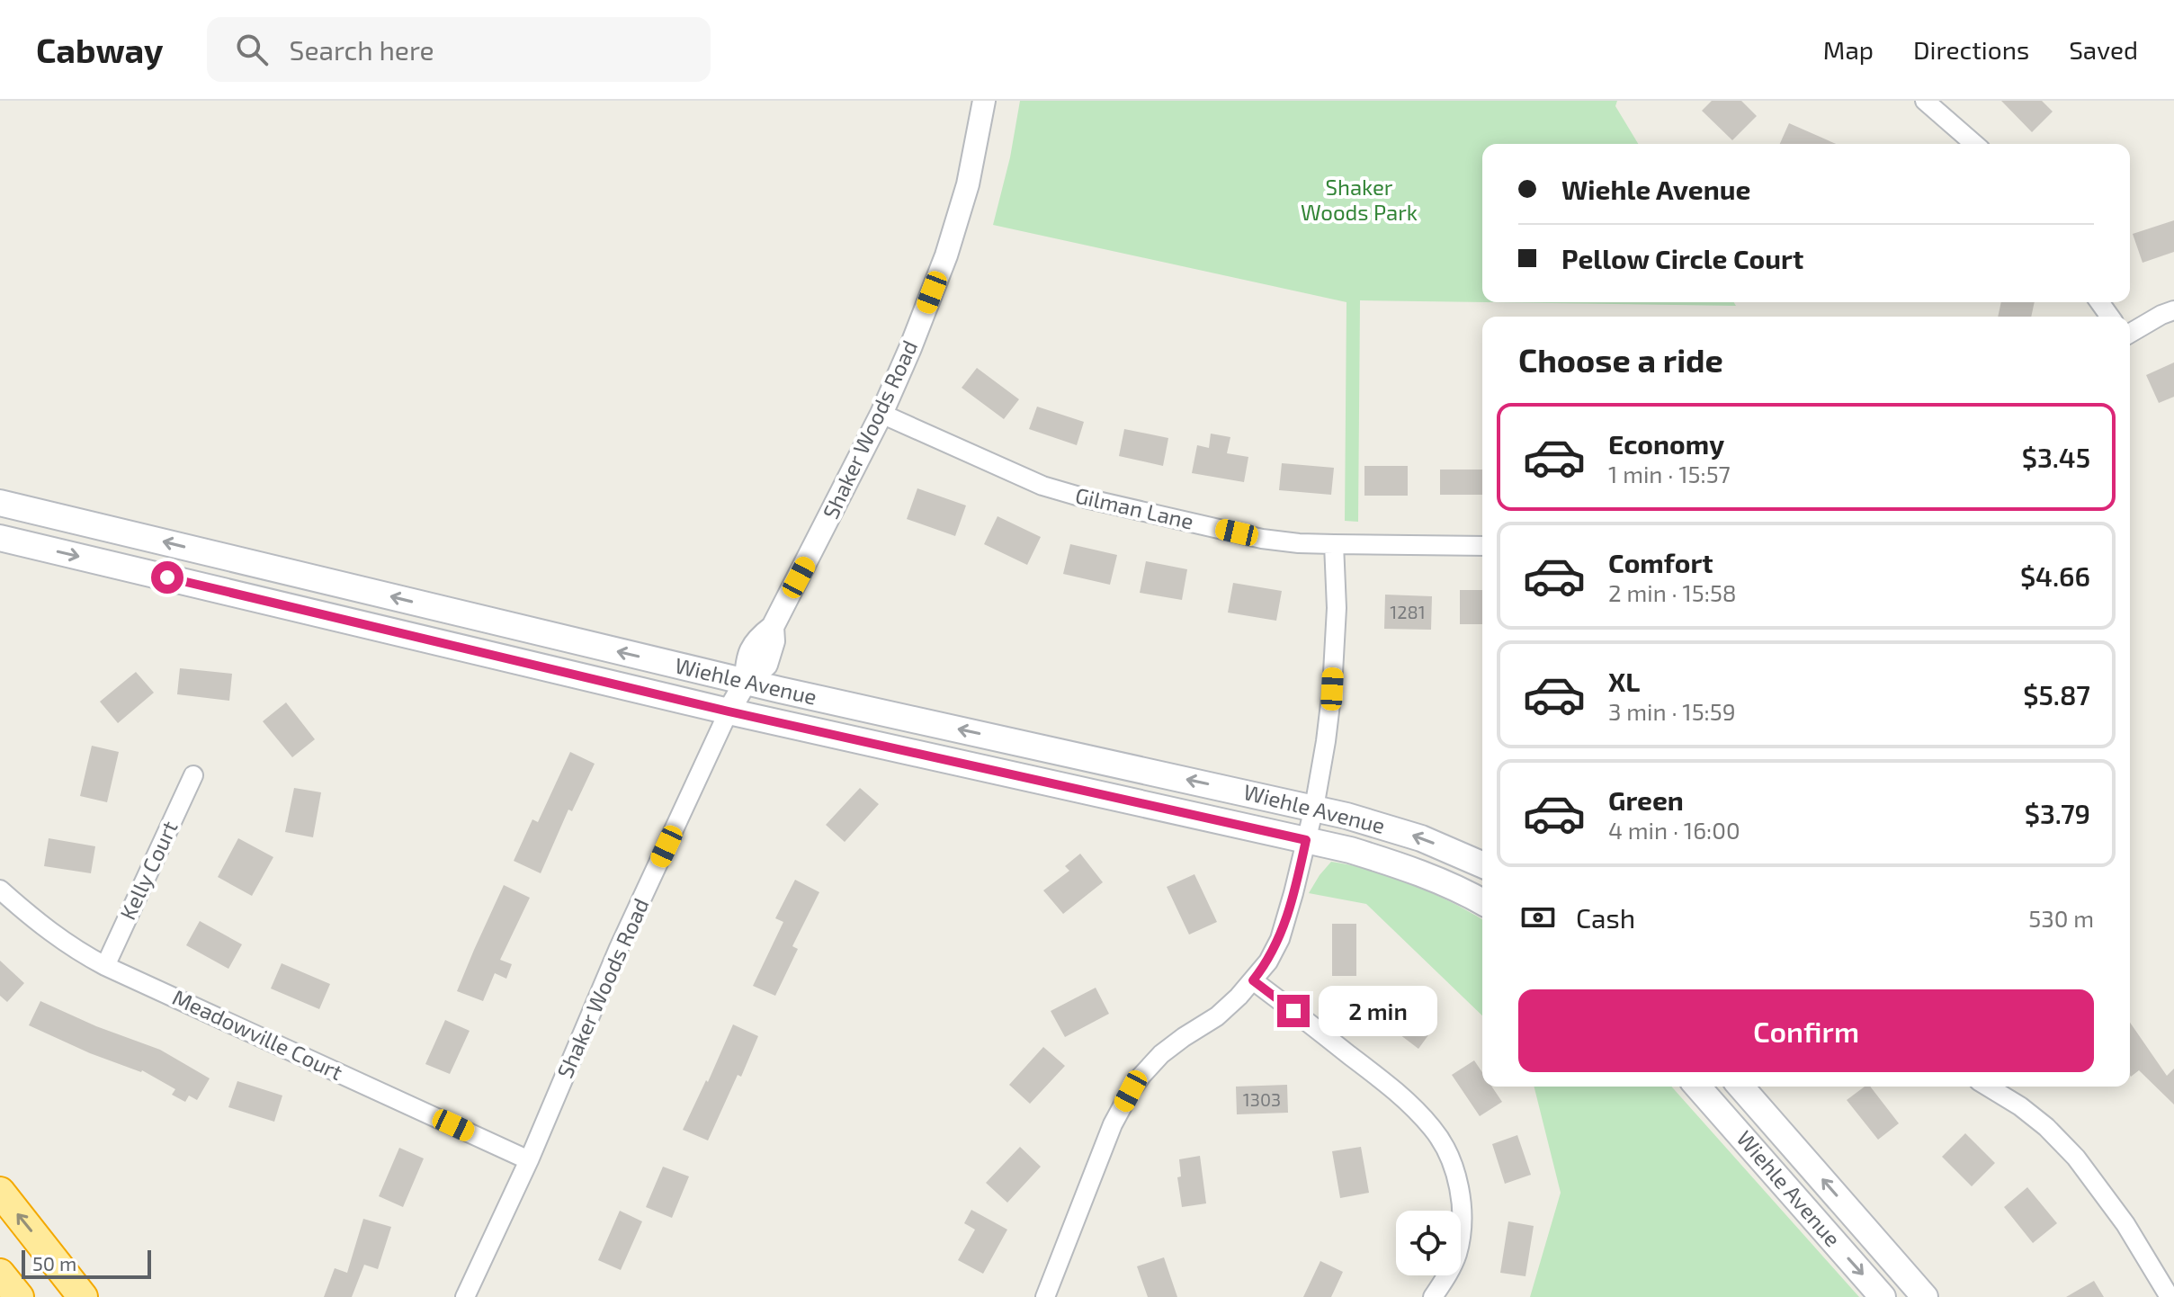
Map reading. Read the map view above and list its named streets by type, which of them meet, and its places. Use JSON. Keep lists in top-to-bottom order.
{
  "streets": {
    "main road": ["Wiehle Avenue"],
    "street": [
      "Shaker Woods Road",
      "Gilman Lane",
      "Kelly Court",
      "Meadowville Court"
    ]
  },
  "crossings": [
    ["Shaker Woods Road", "Gilman Lane"],
    ["Shaker Woods Road", "Wiehle Avenue"],
    ["Shaker Woods Road", "Meadowville Court"],
    ["Kelly Court", "Meadowville Court"]
  ],
  "parks": ["Shaker Woods Park"],
  "house_numbers": ["1281", "1303"],
  "scale_bar": "50 m",
  "page": {
    "header": "Cabway",
    "search": "Search here",
    "nav": ["Map", "Directions", "Saved"],
    "banner": ["Wiehle Avenue", "Pellow Circle Court"],
    "heading": "Choose a ride",
    "list": [
      {
        "name": "Economy",
        "note": "1 min · 15:57",
        "value": "$3.45"
      },
      {
        "name": "Comfort",
        "note": "2 min · 15:58",
        "value": "$4.66"
      },
      {
        "name": "XL",
        "note": "3 min · 15:59",
        "value": "$5.87"
      },
      {
        "name": "Green",
        "note": "4 min · 16:00",
        "value": "$3.79"
      }
    ],
    "pay": ["Cash", "530 m"],
    "buttons": "Confirm",
    "bubble": "2 min",
    "scale": "50 m"
  }
}
